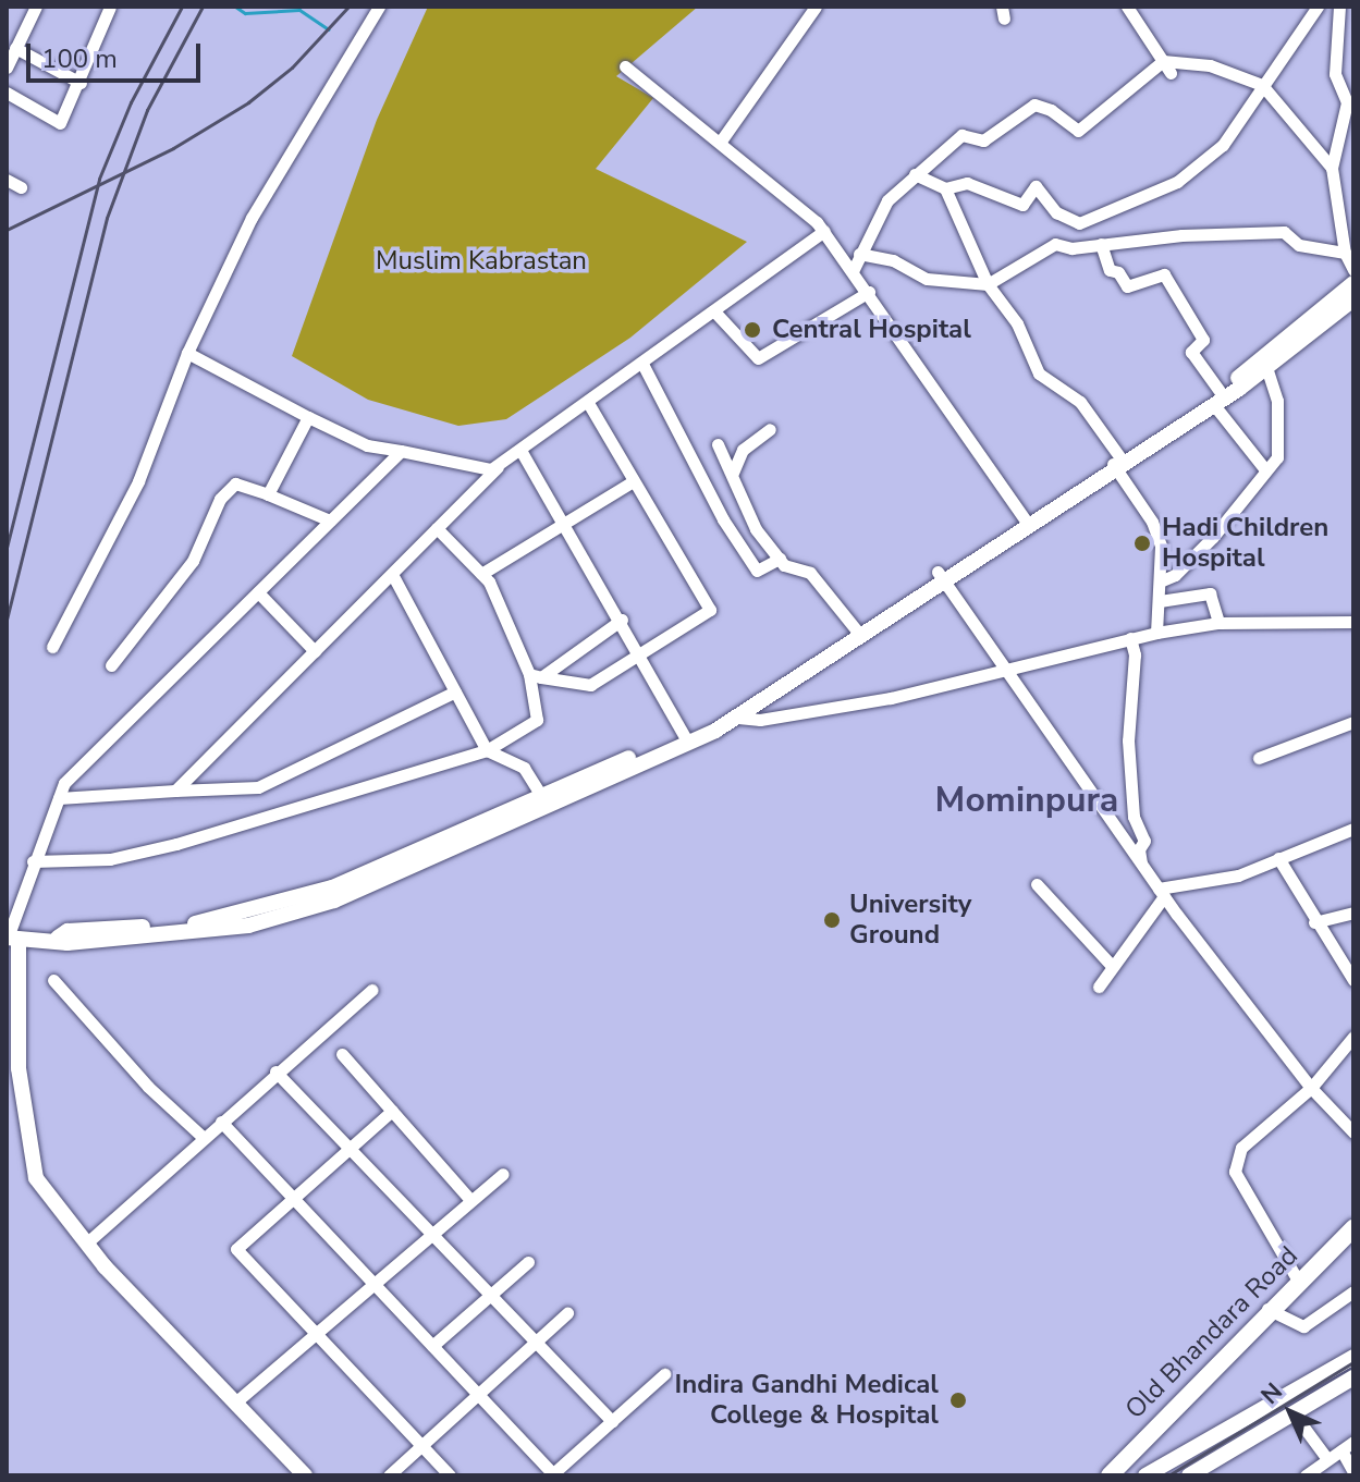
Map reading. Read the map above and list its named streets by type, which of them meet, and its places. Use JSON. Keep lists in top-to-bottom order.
{
  "streets": {
    "highway": ["Old Bhandara Road"]
  },
  "districts": ["Mominpura"],
  "parks": ["Muslim Kabrastan"],
  "places": [
    "Central Hospital",
    "Hadi Children Hospital",
    "University Ground",
    "Indira Gandhi Medical College & Hospital"
  ],
  "scale_bar": "100 m",
  "north": "top left"
}
